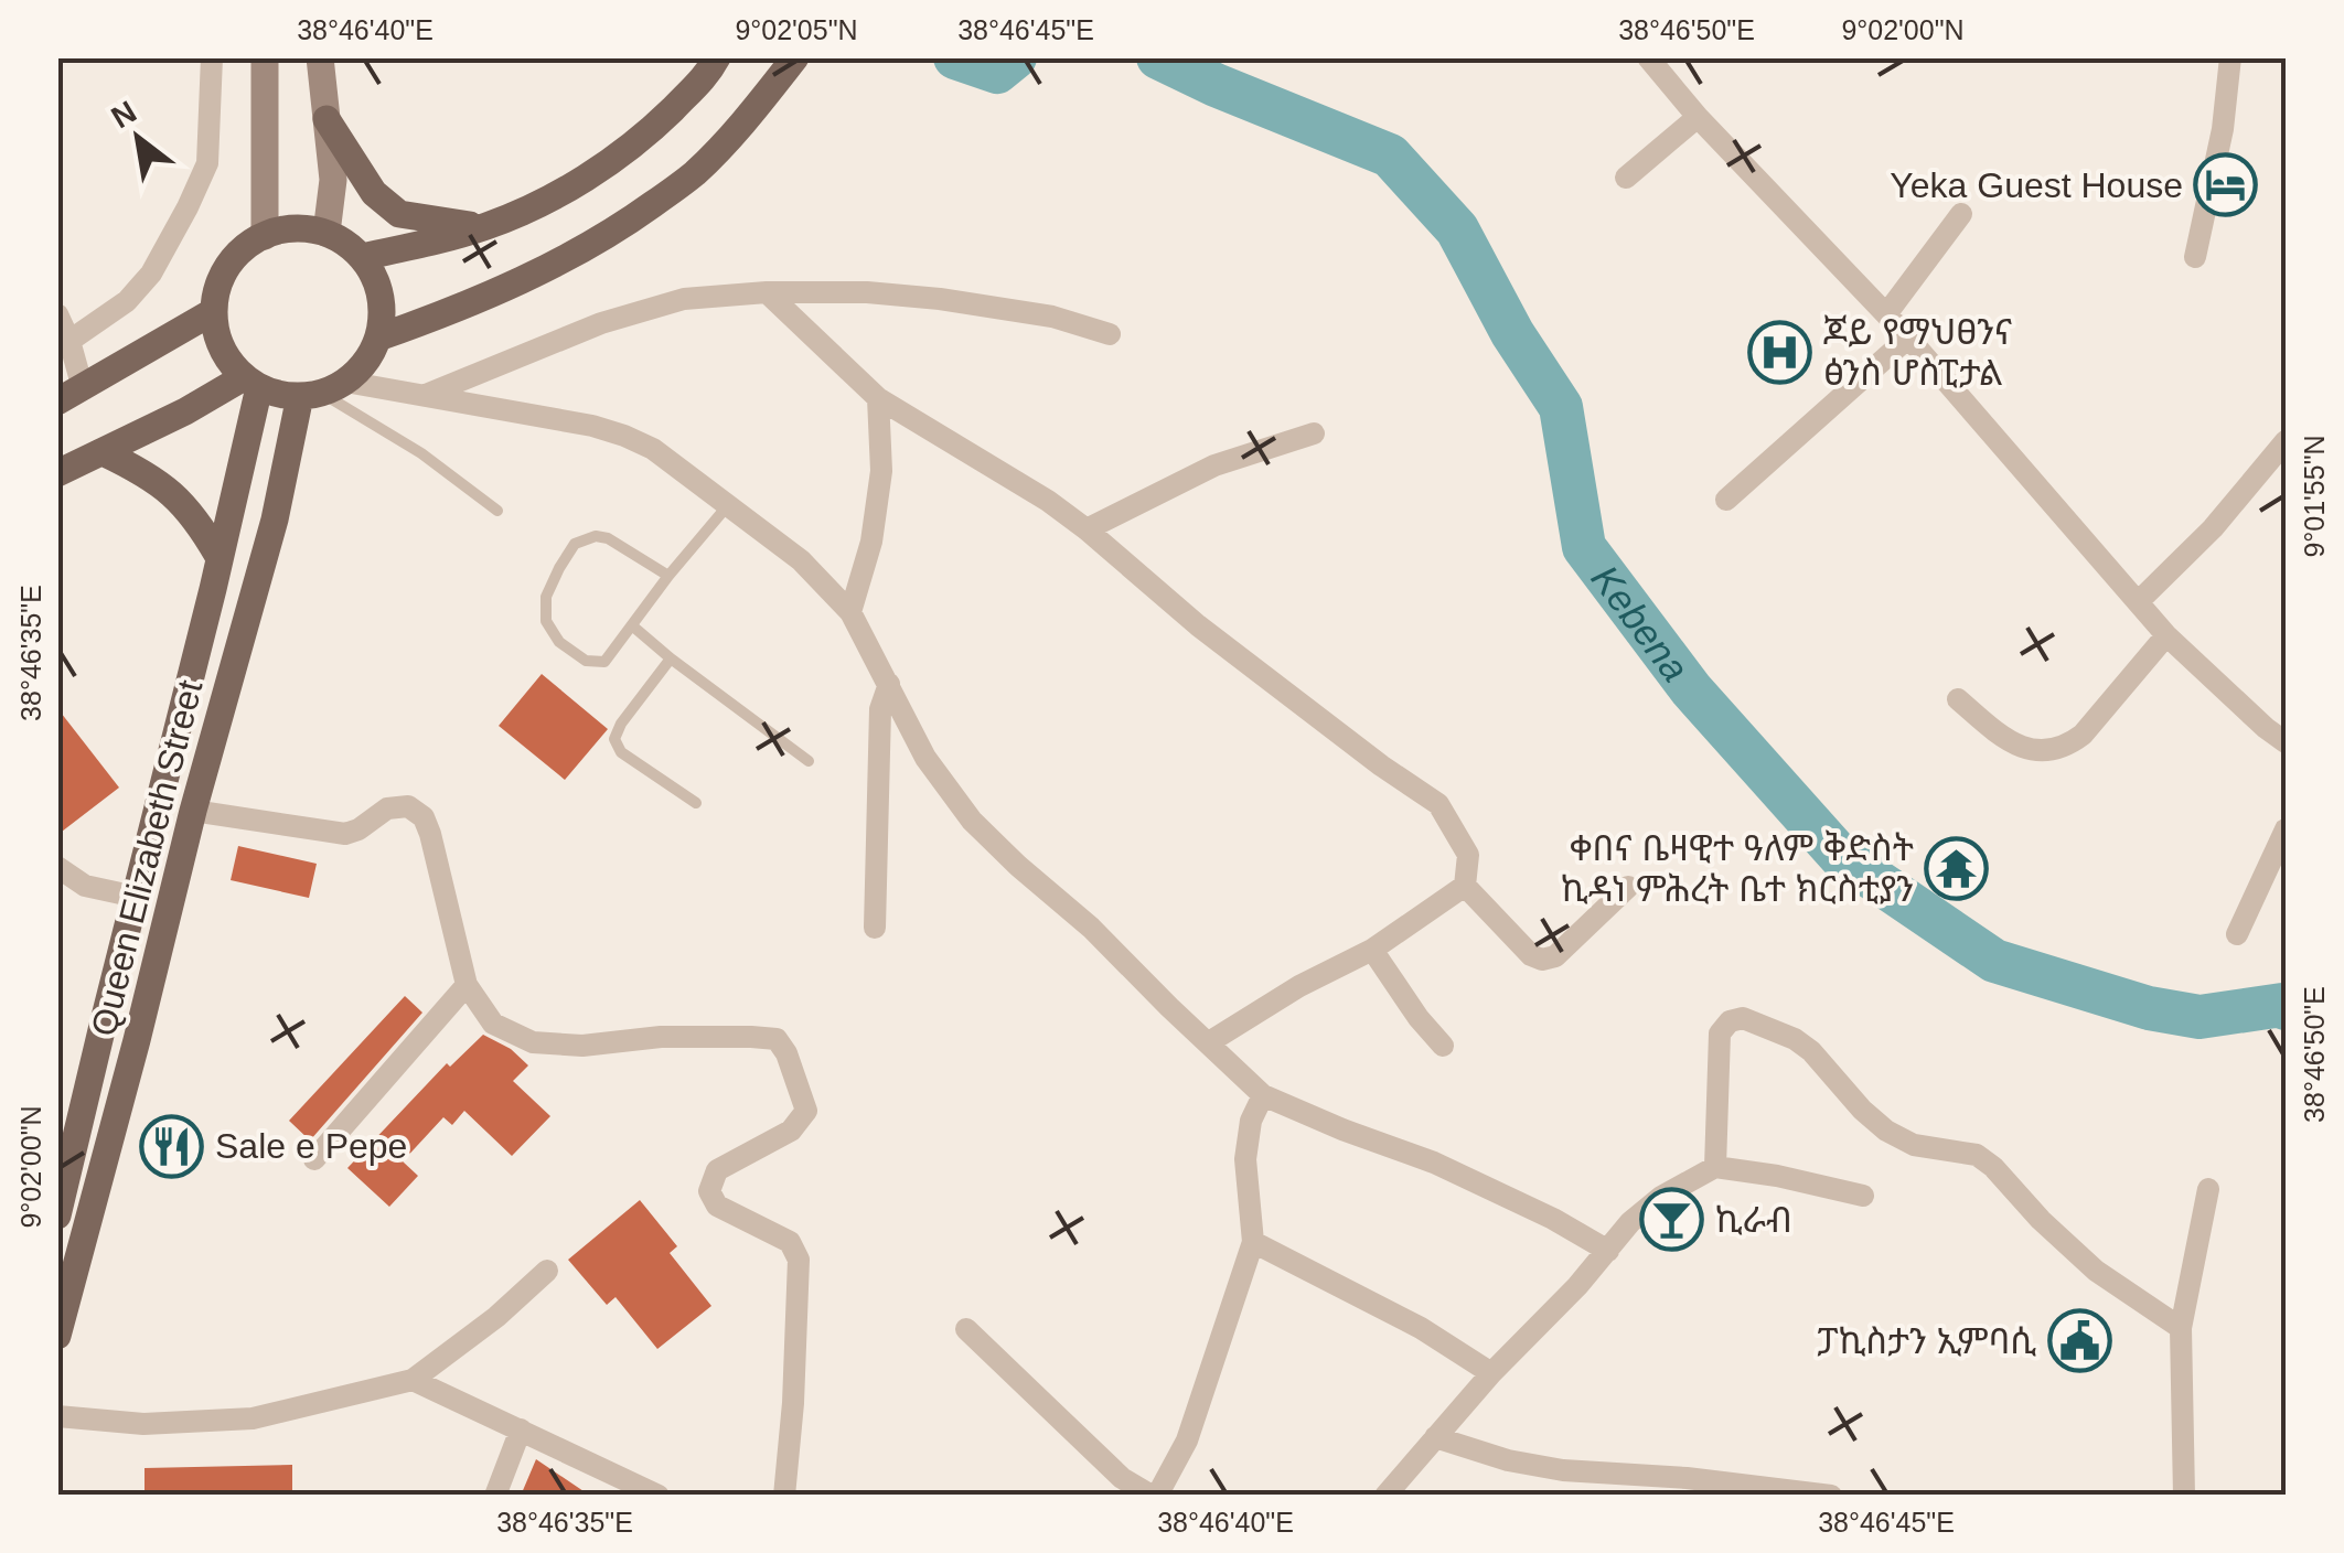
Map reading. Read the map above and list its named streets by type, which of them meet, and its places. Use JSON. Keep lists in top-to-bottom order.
{
  "streets": {
    "main road": ["Queen Elizabeth Street"]
  },
  "water": ["Kebena"],
  "places": {
    "hotel": ["Yeka Guest House"],
    "hospital": ["ጆይ የማህፀንና ፅንስ ሆስፒታል"],
    "temple": ["ቀበና ቤዛዊተ ዓለም ቅድስት ኪዳነ ምሕረት ቤተ ክርስቲያን"],
    "restaurant": ["Sale e Pepe"],
    "bar": ["ኪራብ"],
    "public building": ["ፓኪስታን ኢምባሲ"]
  },
  "north": "top left",
  "coordinates": [
    "38°46'40\"E",
    "9°02'05\"N",
    "38°46'45\"E",
    "38°46'50\"E",
    "9°02'00\"N",
    "9°01'55\"N",
    "38°46'35\"E"
  ]
}
